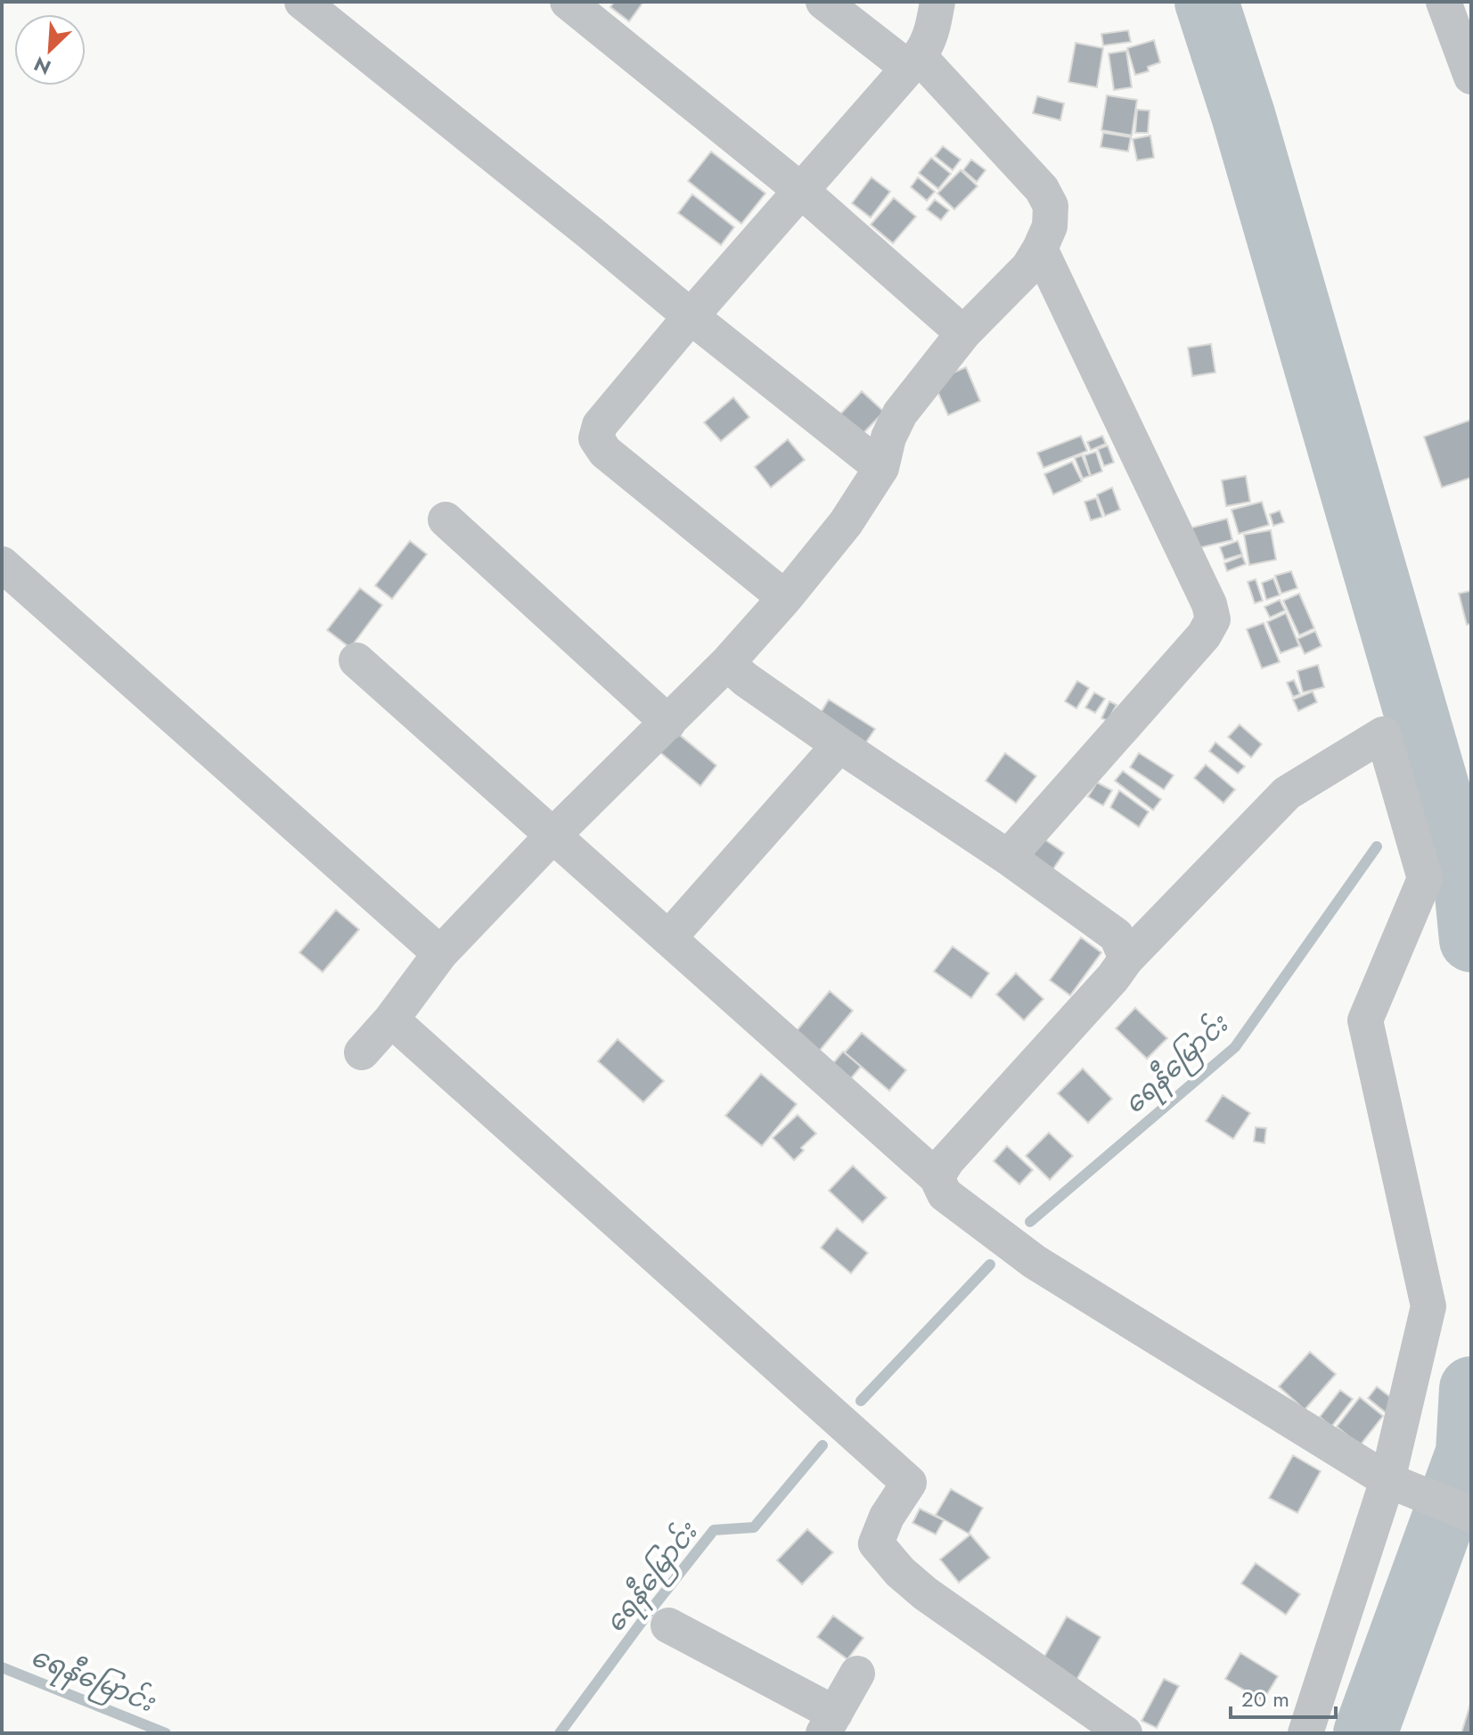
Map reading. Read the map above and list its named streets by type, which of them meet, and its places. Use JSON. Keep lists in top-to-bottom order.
{
  "water": ["ရေနီမြောင်း"],
  "scale_bar": "20 m",
  "north": "bottom left"
}
